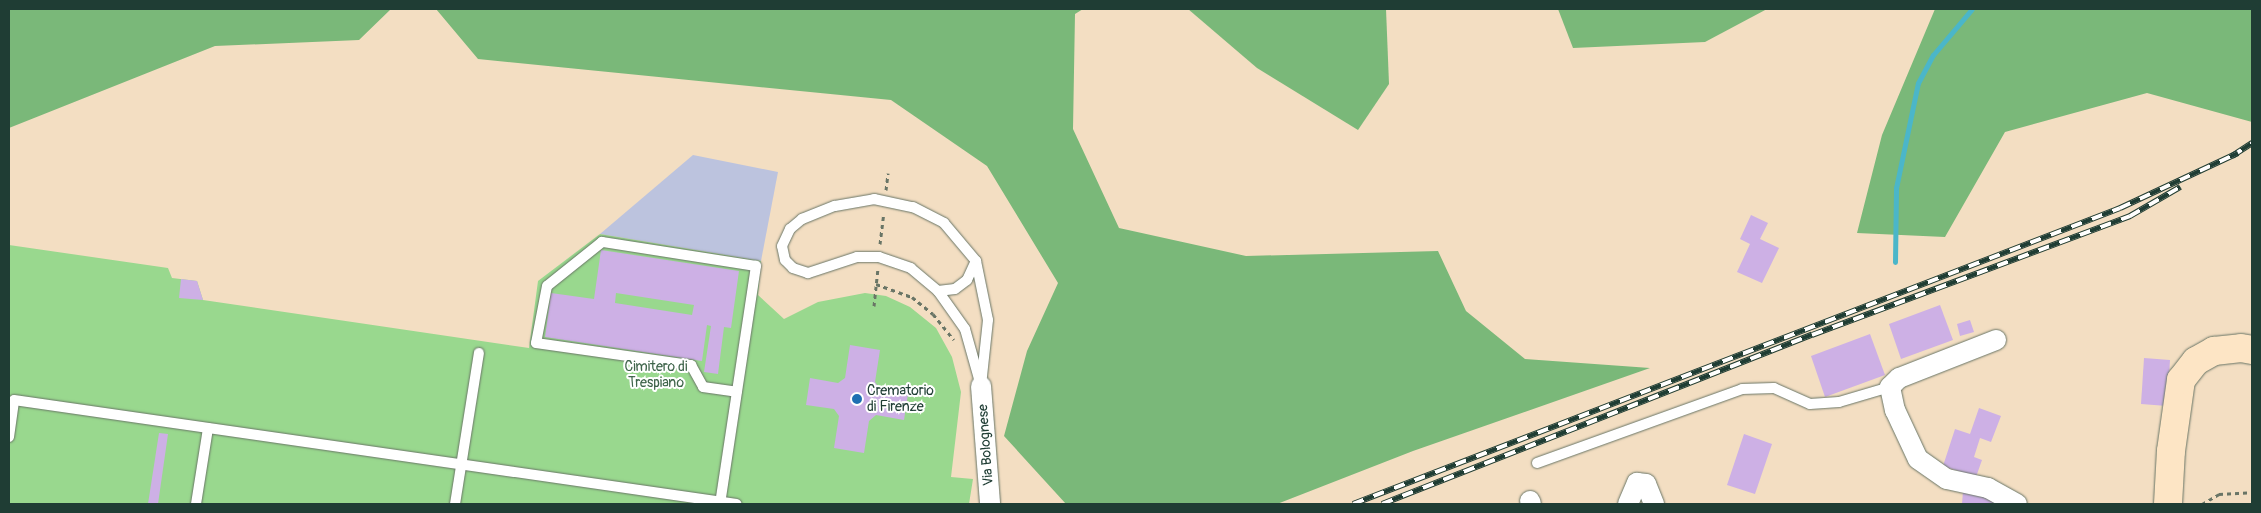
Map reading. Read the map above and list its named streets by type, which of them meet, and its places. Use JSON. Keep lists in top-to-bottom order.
{
  "streets": {
    "street": ["Via Bolognese"]
  },
  "parks": ["Cimitero di Trespiano"],
  "places": ["Crematorio di Firenze"]
}
